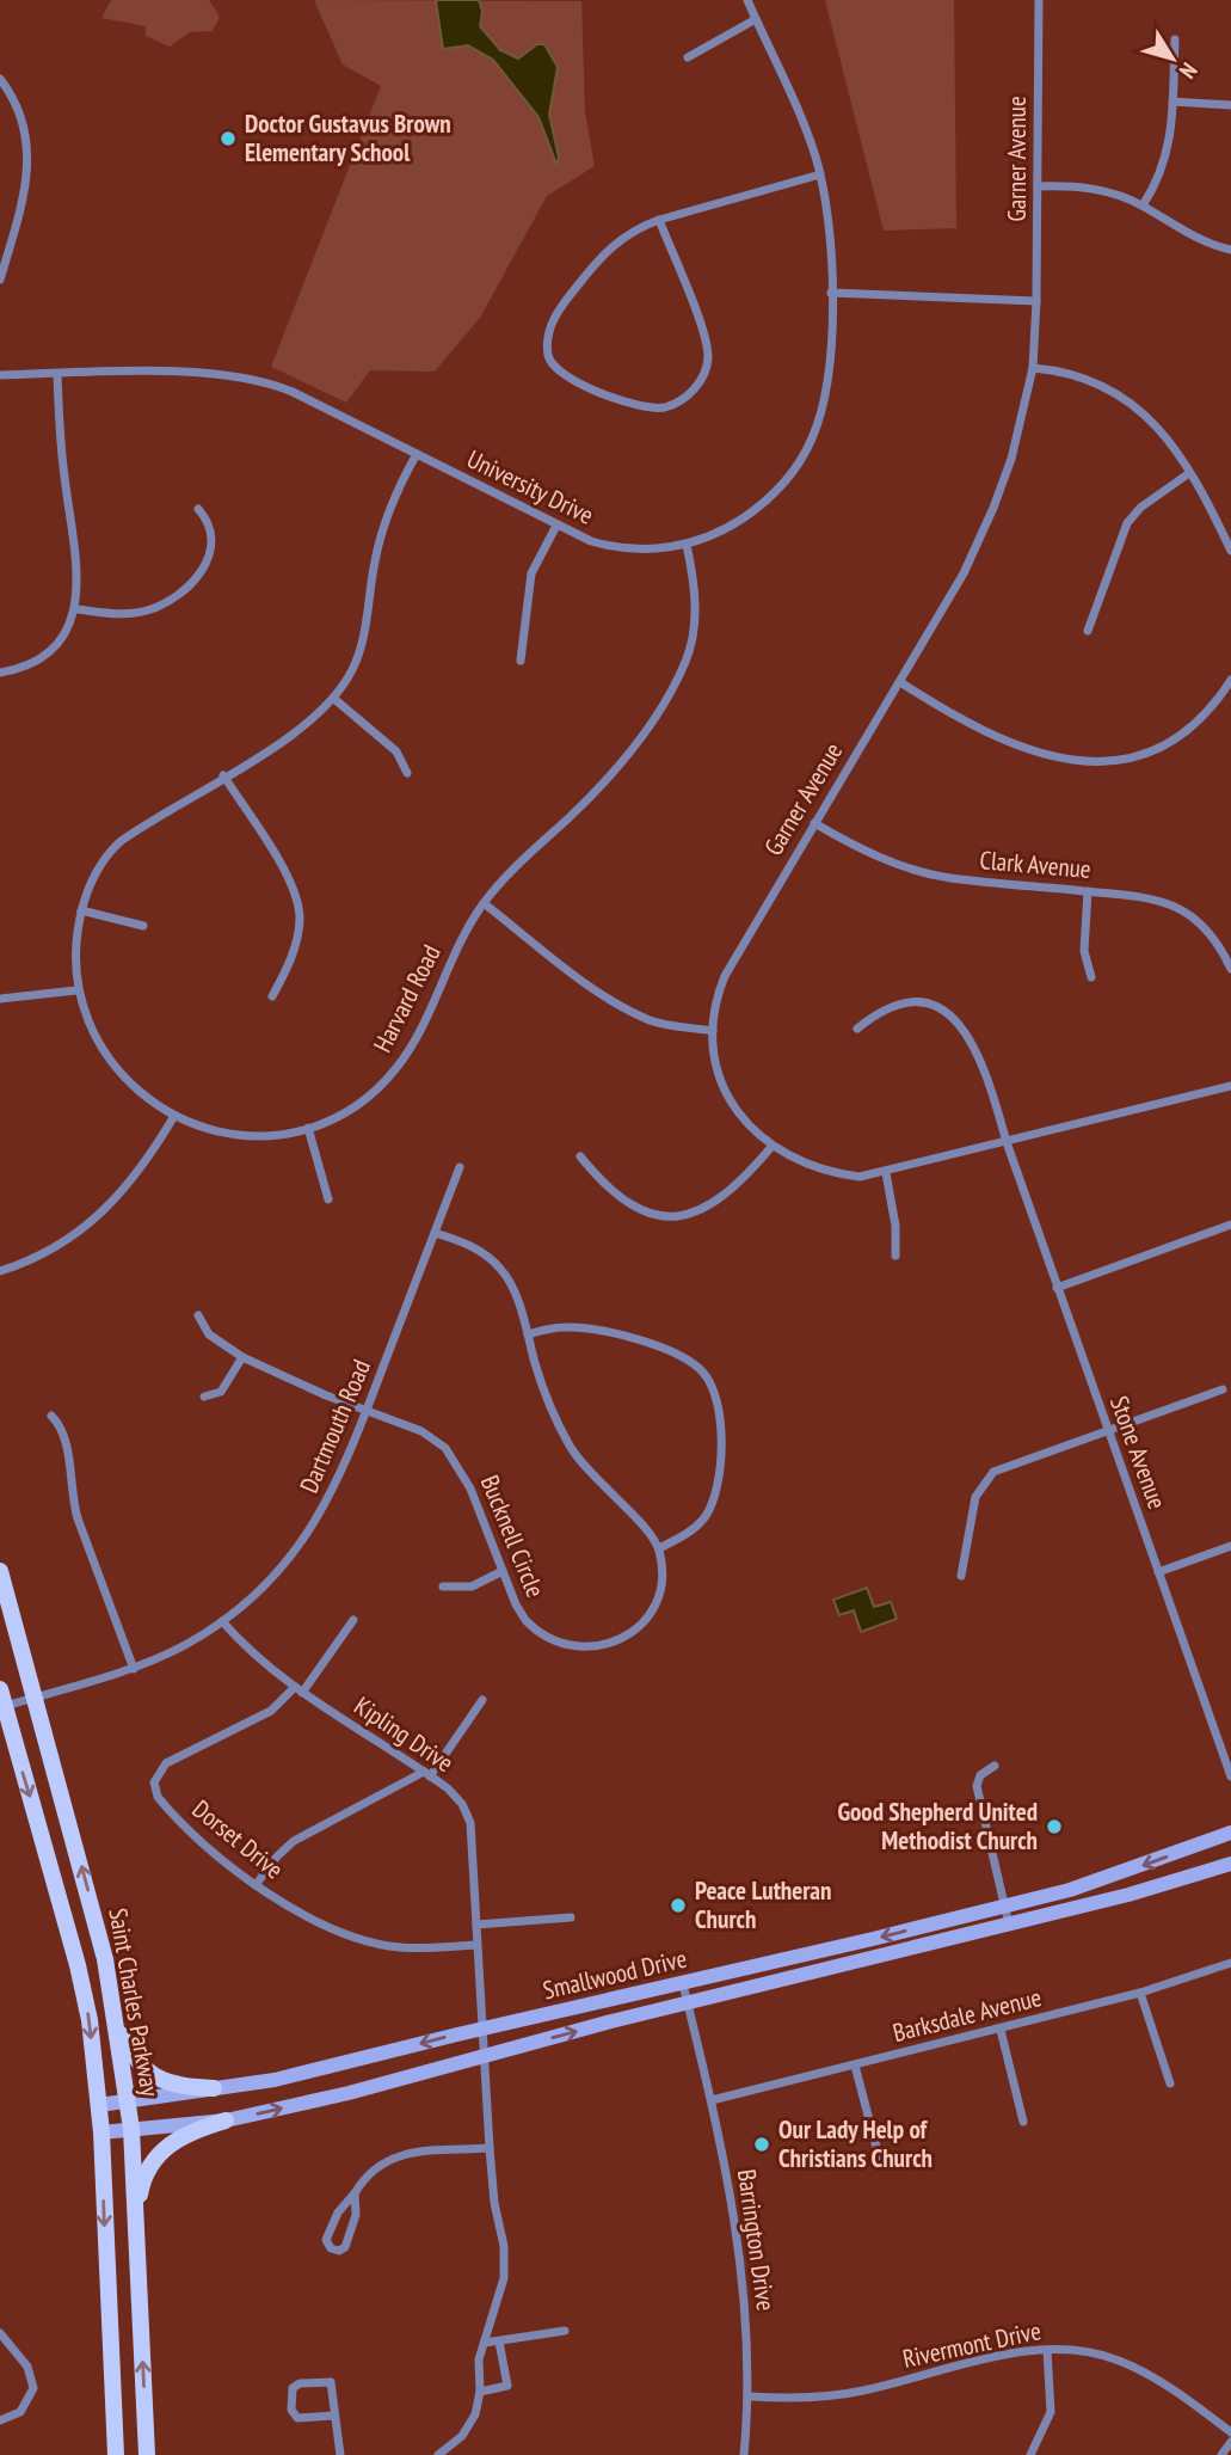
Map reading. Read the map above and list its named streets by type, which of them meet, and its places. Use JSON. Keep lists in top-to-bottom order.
{
  "streets": {
    "main road": ["Smallwood Drive", "Saint Charles Parkway"],
    "street": [
      "Garner Avenue",
      "University Drive",
      "Clark Avenue",
      "Harvard Road",
      "Dartmouth Road",
      "Stone Avenue",
      "Bucknell Circle",
      "Kipling Drive",
      "Dorset Drive",
      "Barksdale Avenue",
      "Barrington Drive",
      "Rivermont Drive"
    ]
  },
  "crossings": [
    ["Garner Avenue", "Clark Avenue"],
    ["Garner Avenue", "Stone Avenue"],
    ["University Drive", "Harvard Road"],
    ["Dartmouth Road", "Bucknell Circle"],
    ["Dartmouth Road", "Kipling Drive"],
    ["Dartmouth Road", "Saint Charles Parkway"],
    ["Kipling Drive", "Dorset Drive"],
    ["Kipling Drive", "Smallwood Drive"],
    ["Smallwood Drive", "Saint Charles Parkway"],
    ["Smallwood Drive", "Barrington Drive"],
    ["Barksdale Avenue", "Barrington Drive"],
    ["Barrington Drive", "Rivermont Drive"]
  ],
  "places": [
    "Doctor Gustavus Brown Elementary School",
    "Good Shepherd United Methodist Church",
    "Peace Lutheran Church",
    "Our Lady Help of Christians Church"
  ],
  "north": "bottom right"
}
